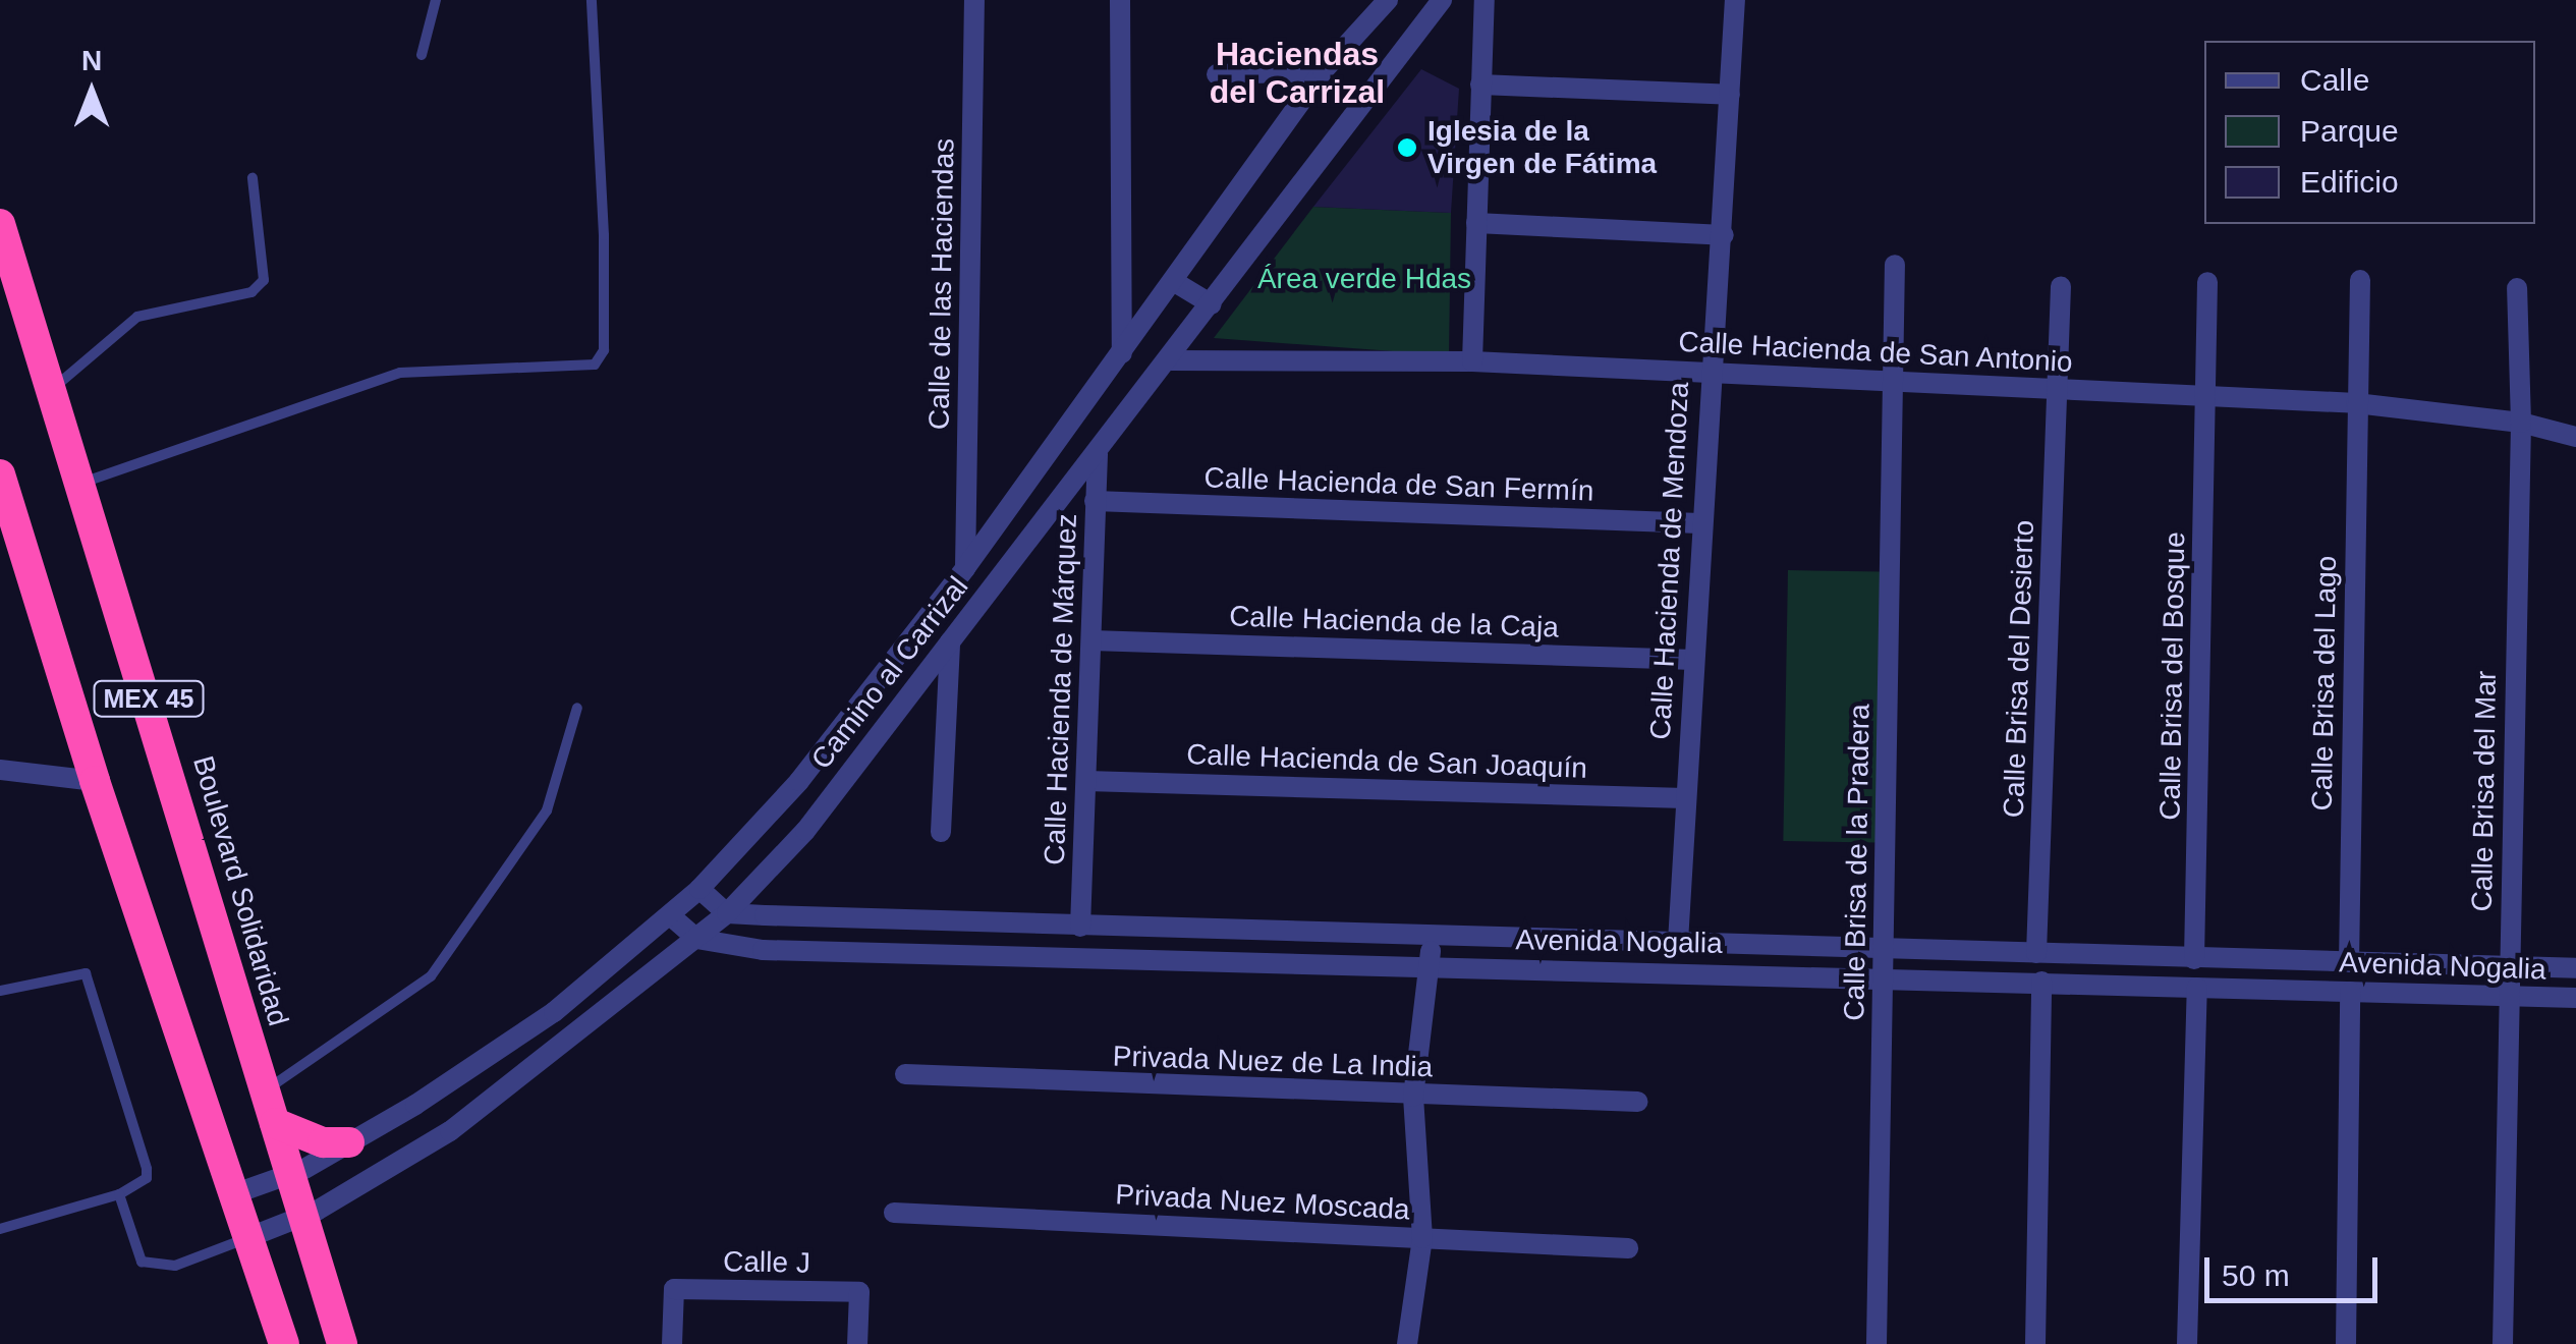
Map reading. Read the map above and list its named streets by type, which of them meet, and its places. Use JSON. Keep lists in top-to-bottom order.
{
  "streets": {
    "highway": ["MEX 45", "Boulevard Solidaridad"],
    "street": [
      "Calle de las Haciendas",
      "Calle Hacienda de San Antonio",
      "Calle Hacienda de San Fermín",
      "Calle Hacienda de Mendoza",
      "Calle Hacienda de la Caja",
      "Calle Brisa del Desierto",
      "Camino al Carrizal",
      "Calle Brisa del Bosque",
      "Calle Brisa del Lago",
      "Calle Hacienda de Márquez",
      "Calle Hacienda de San Joaquín",
      "Calle Brisa del Mar",
      "Calle Brisa de la Pradera",
      "Avenida Nogalia",
      "Privada Nuez de La India",
      "Privada Nuez Moscada",
      "Calle J"
    ]
  },
  "crossings": [
    ["Calle de las Haciendas", "Camino al Carrizal"],
    ["Calle Hacienda de San Antonio", "Calle Hacienda de Mendoza"],
    ["Calle Hacienda de San Antonio", "Calle Brisa del Desierto"],
    ["Calle Hacienda de San Antonio", "Camino al Carrizal"],
    ["Calle Hacienda de San Antonio", "Calle Brisa del Bosque"],
    ["Calle Hacienda de San Antonio", "Calle Brisa del Lago"],
    ["Calle Hacienda de San Antonio", "Calle Brisa del Mar"],
    ["Calle Hacienda de San Antonio", "Calle Brisa de la Pradera"],
    ["Calle Hacienda de San Fermín", "Calle Hacienda de Mendoza"],
    ["Calle Hacienda de San Fermín", "Calle Hacienda de Márquez"],
    ["Calle Hacienda de Mendoza", "Calle Hacienda de la Caja"],
    ["Calle Hacienda de Mendoza", "Calle Hacienda de San Joaquín"],
    ["Calle Hacienda de Mendoza", "Avenida Nogalia"],
    ["Calle Hacienda de la Caja", "Calle Hacienda de Márquez"],
    ["Calle Brisa del Desierto", "Avenida Nogalia"],
    ["Camino al Carrizal", "Calle Hacienda de Márquez"],
    ["Camino al Carrizal", "MEX 45"],
    ["Camino al Carrizal", "Boulevard Solidaridad"],
    ["Camino al Carrizal", "Avenida Nogalia"],
    ["Calle Brisa del Bosque", "Avenida Nogalia"],
    ["Calle Brisa del Lago", "Avenida Nogalia"],
    ["Calle Hacienda de Márquez", "Calle Hacienda de San Joaquín"],
    ["Calle Hacienda de Márquez", "Avenida Nogalia"],
    ["Calle Brisa del Mar", "Avenida Nogalia"],
    ["Calle Brisa de la Pradera", "Avenida Nogalia"]
  ],
  "districts": ["Haciendas del Carrizal"],
  "parks": ["Área verde Hdas"],
  "places": ["Iglesia de la Virgen de Fátima"],
  "legend": ["Calle", "Parque", "Edificio"],
  "scale_bar": "50 m",
  "north": "top"
}
